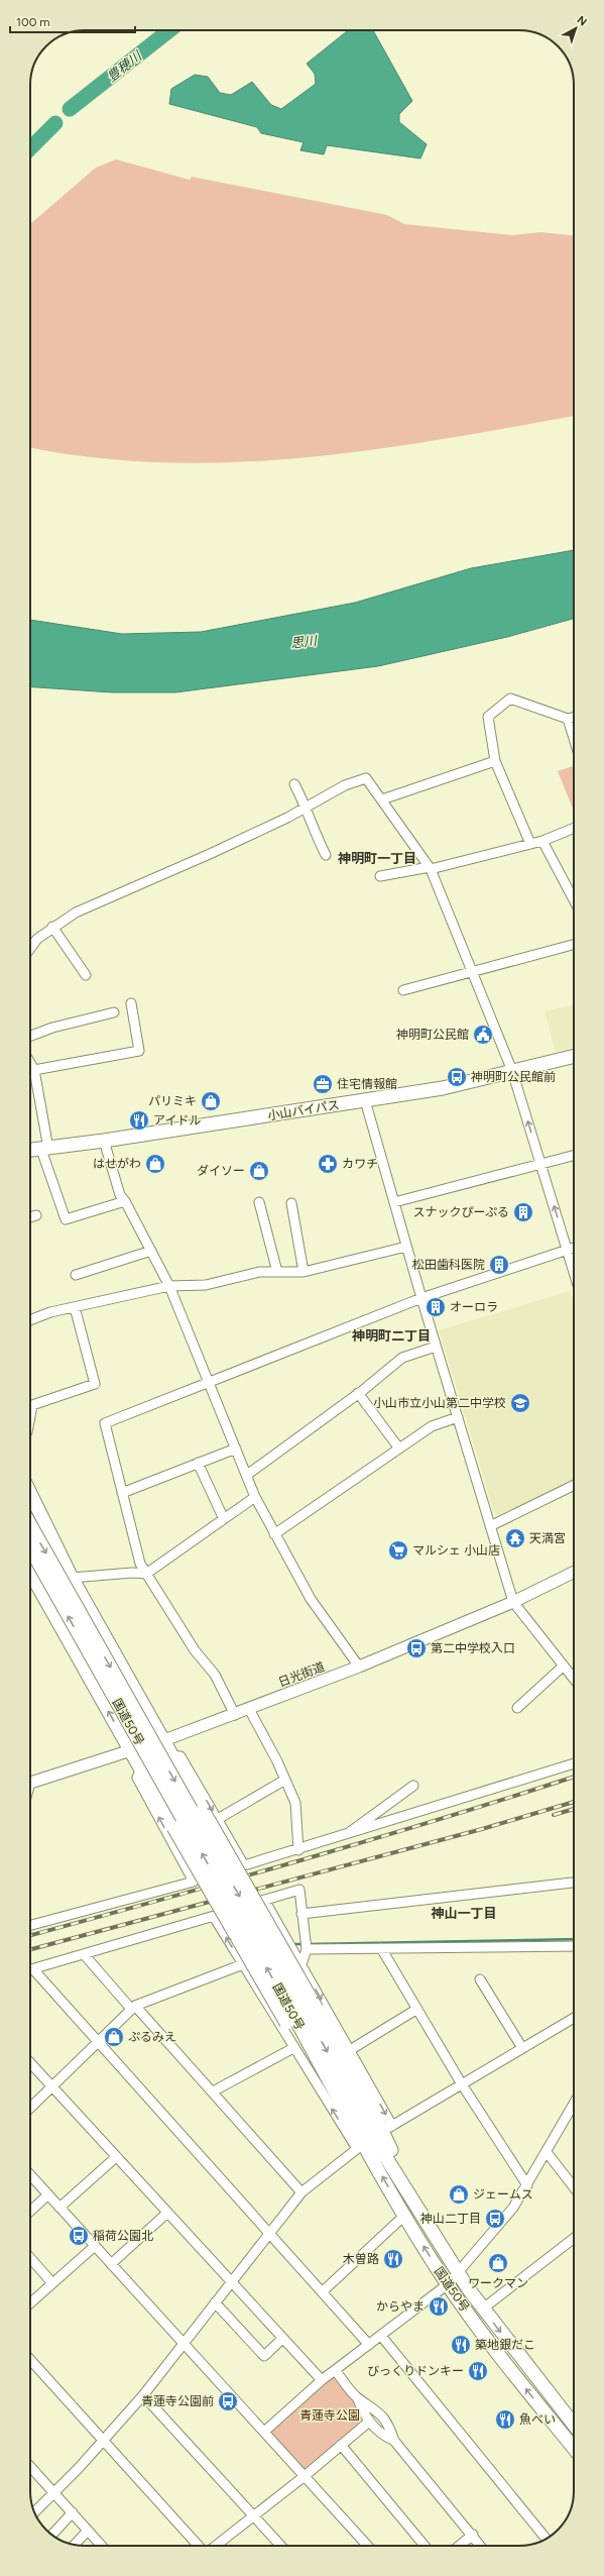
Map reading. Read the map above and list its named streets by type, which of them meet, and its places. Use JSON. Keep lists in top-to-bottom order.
{
  "streets": {
    "highway": ["小山バイパス", "国道50号"],
    "main road": ["日光街道"]
  },
  "districts": ["神明町一丁目", "神明町二丁目", "神山一丁目"],
  "water": ["豊穂川", "思川"],
  "parks": ["青蓮寺公園"],
  "places": {
    "public building": ["神明町公民館"],
    "bus stop": [
      "神明町公民館前",
      "第二中学校入口",
      "神山二丁目",
      "稲荷公園北",
      "青蓮寺公園前"
    ],
    "office": ["住宅情報館"],
    "shop": [
      "パリミキ",
      "はせがわ",
      "ダイソー",
      "ぷるみえ",
      "ジェームス",
      "ワークマン"
    ],
    "restaurant": [
      "アイドル",
      "木曽路",
      "からやま",
      "築地銀だこ",
      "びっくりドンキー",
      "魚べい"
    ],
    "pharmacy": ["カワチ"],
    "building": ["スナックぴーぷる", "松田歯科医院", "オーロラ"],
    "school or university": ["小山市立小山第二中学校"],
    "temple": ["天満宮"],
    "supermarket": ["マルシェ 小山店"]
  },
  "scale_bar": "100 m",
  "north": "top right"
}
